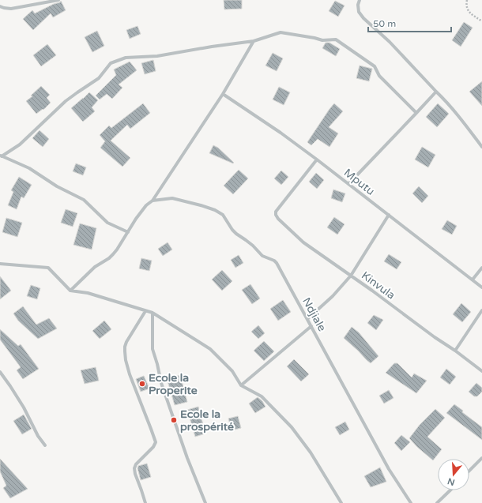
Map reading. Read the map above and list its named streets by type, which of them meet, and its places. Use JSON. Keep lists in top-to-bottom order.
{
  "streets": {
    "street": ["Mputu", "Kinvula", "Ndjiale"]
  },
  "crossings": [
    ["Mputu", "Kinvula"]
  ],
  "places": ["Ecole la Properite", "Ecole la prospérité"],
  "scale_bar": "50 m",
  "north": "bottom"
}
